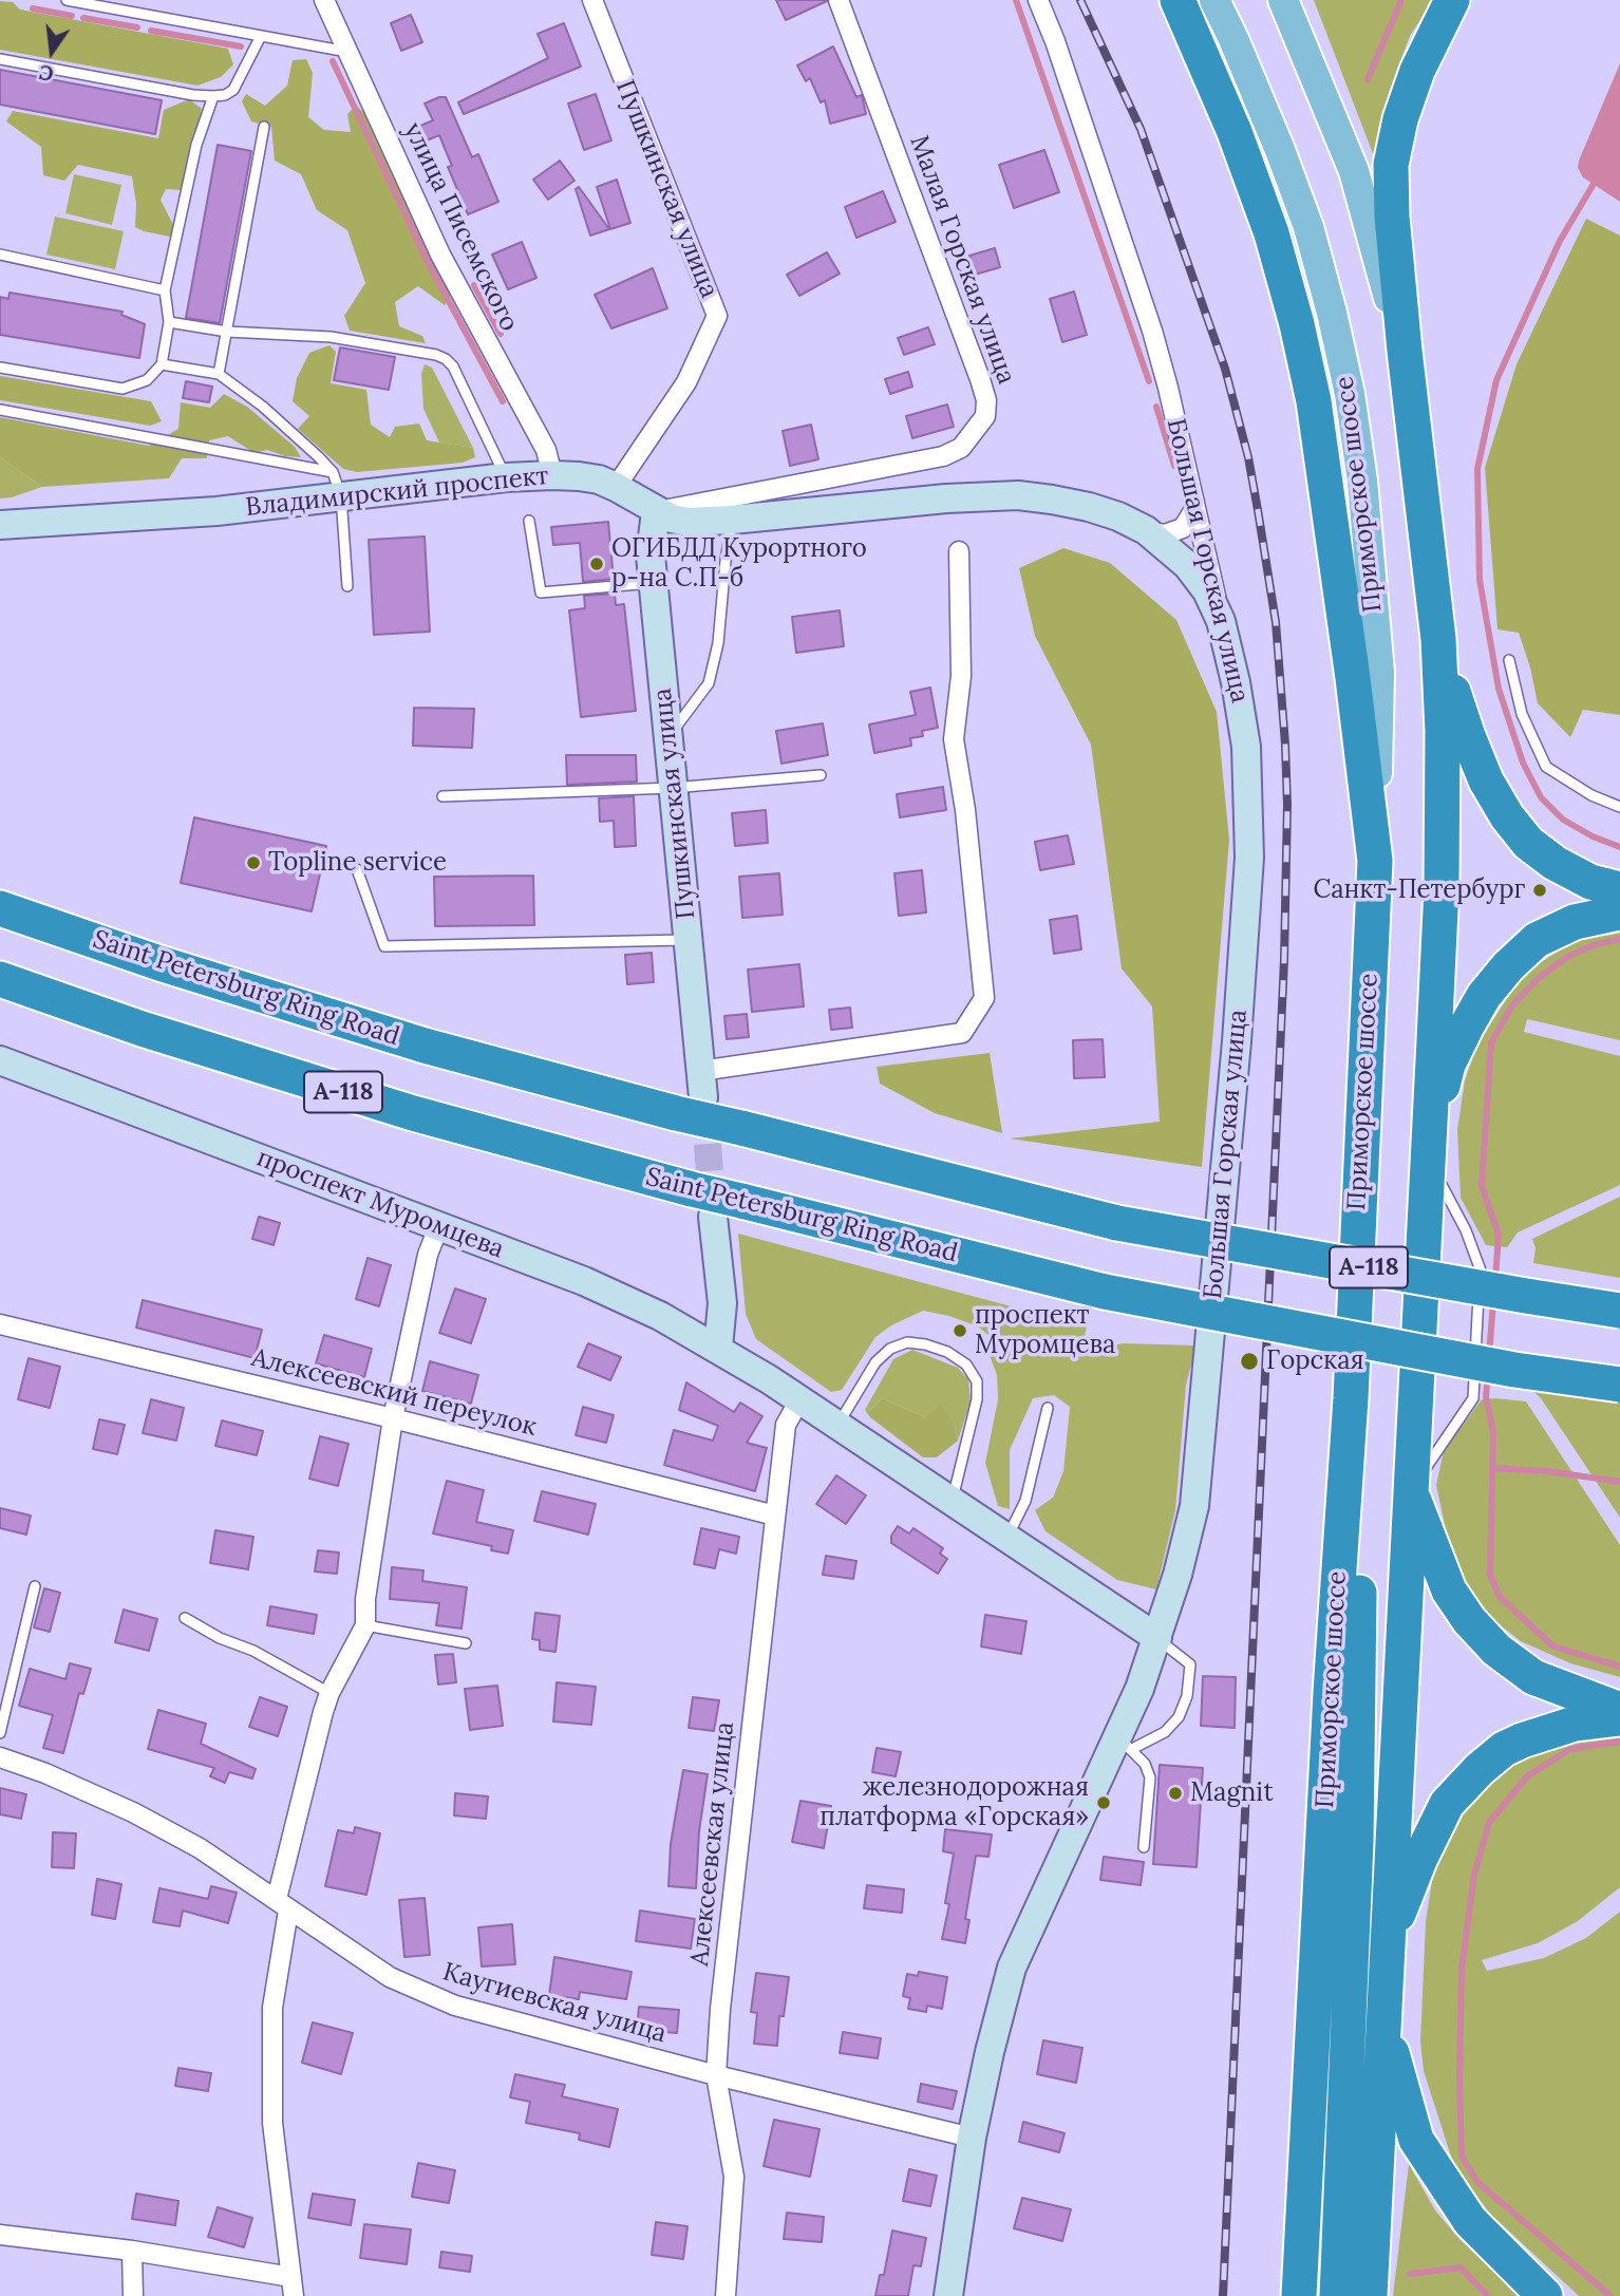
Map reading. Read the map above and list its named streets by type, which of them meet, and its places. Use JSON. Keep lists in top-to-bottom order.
{
  "streets": {
    "highway": ["Приморское шоссе", "Saint Petersburg Ring Road", "А-118"],
    "main road": [
      "Пушкинская улица",
      "Владимирский проспект",
      "Большая Горская улица",
      "проспект Муромцева"
    ],
    "street": [
      "улица Писемского",
      "Малая Горская улица",
      "Алексеевский переулок",
      "Алексеевская улица",
      "Каугиевская улица"
    ]
  },
  "crossings": [
    ["Пушкинская улица", "Малая Горская улица"],
    ["Пушкинская улица", "Владимирский проспект"],
    ["Пушкинская улица", "Saint Petersburg Ring Road"],
    ["улица Писемского", "Владимирский проспект"],
    ["Малая Горская улица", "Владимирский проспект"],
    ["Владимирский проспект", "Большая Горская улица"],
    ["Большая Горская улица", "проспект Муромцева"],
    ["Большая Горская улица", "Каугиевская улица"],
    ["проспект Муромцева", "Алексеевская улица"],
    ["Алексеевский переулок", "Алексеевская улица"],
    ["Алексеевская улица", "Каугиевская улица"]
  ],
  "places": [
    "ОГИБДД Курортного р-на С.П-б",
    "Topline service",
    "Санкт-Петербург",
    "проспект Муромцева",
    "Горская",
    "Magnit",
    "железнодорожная платформа «Горская»"
  ],
  "north": "bottom"
}
